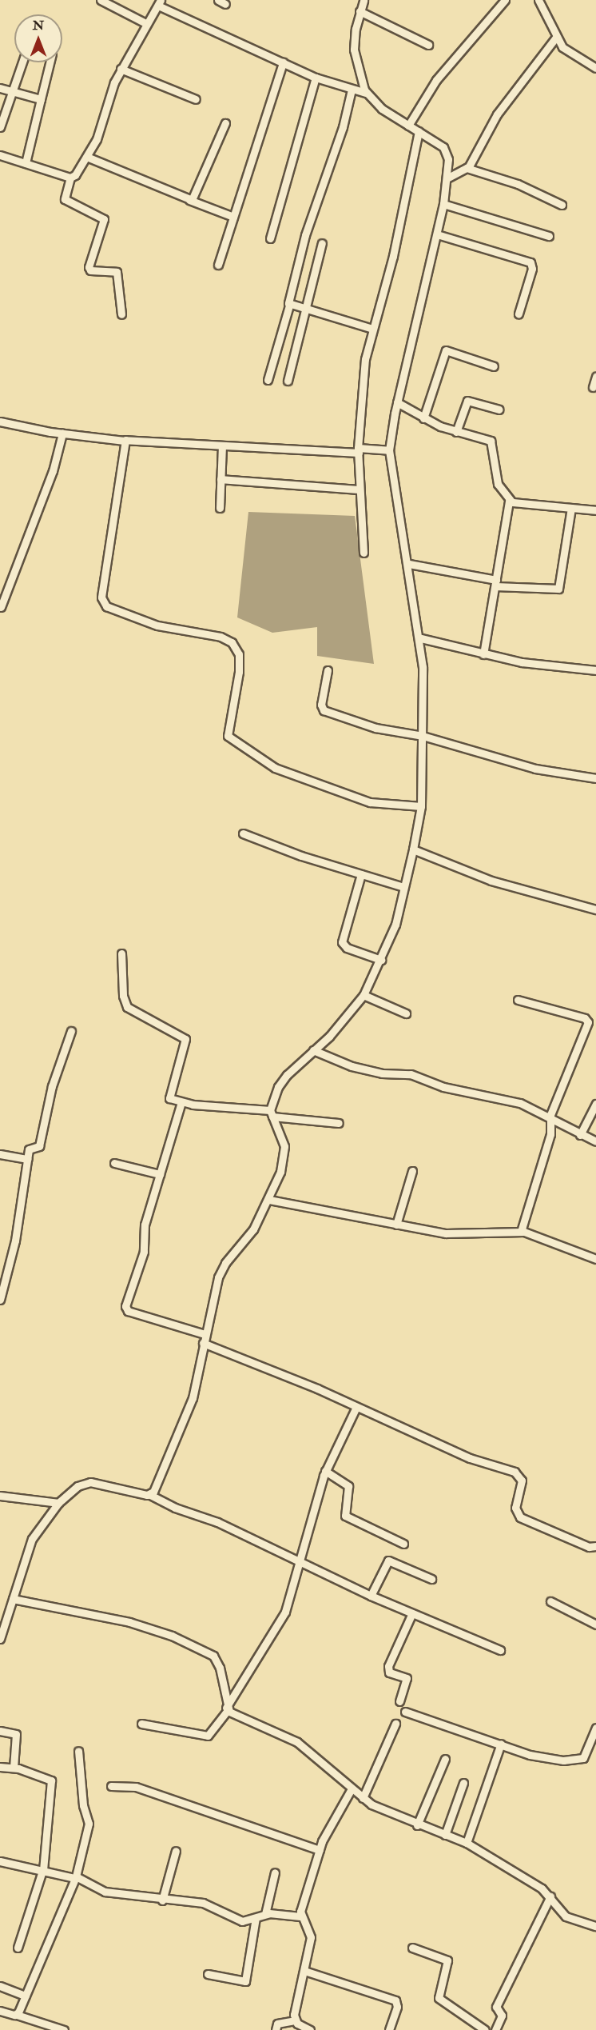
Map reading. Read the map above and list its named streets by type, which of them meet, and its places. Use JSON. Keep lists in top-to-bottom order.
{
  "north": "top"
}
